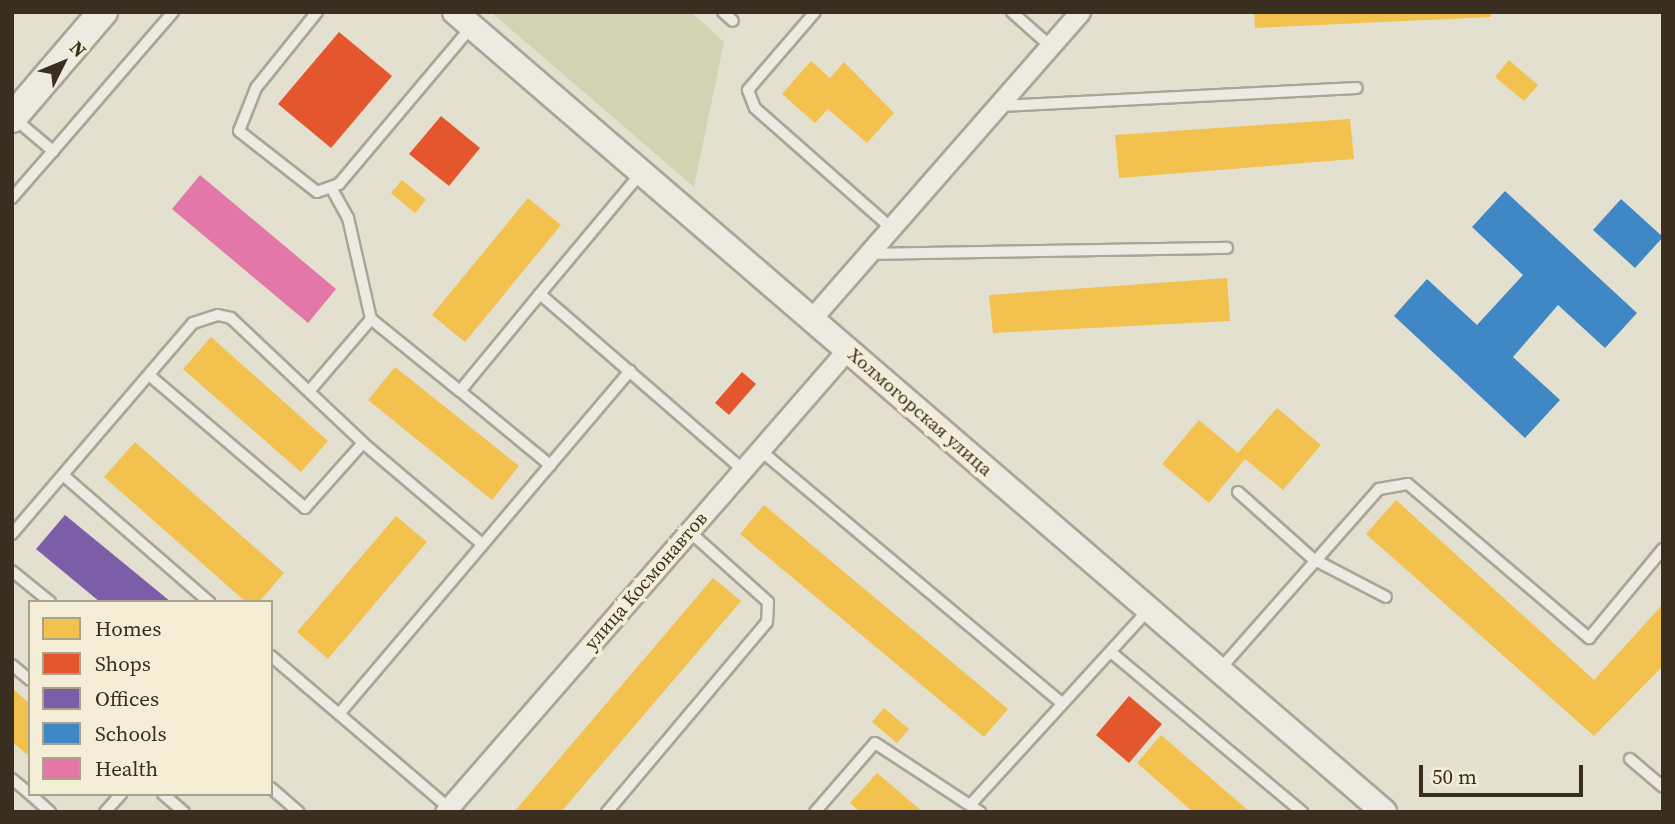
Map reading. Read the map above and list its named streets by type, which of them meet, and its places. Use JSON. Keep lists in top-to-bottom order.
{
  "streets": {
    "street": ["Холмогорская улица", "улица Космонавтов"]
  },
  "crossings": [
    ["Холмогорская улица", "улица Космонавтов"]
  ],
  "legend": [
    "Homes",
    "Shops",
    "Offices",
    "Schools",
    "Health"
  ],
  "scale_bar": "50 m",
  "north": "top right"
}
